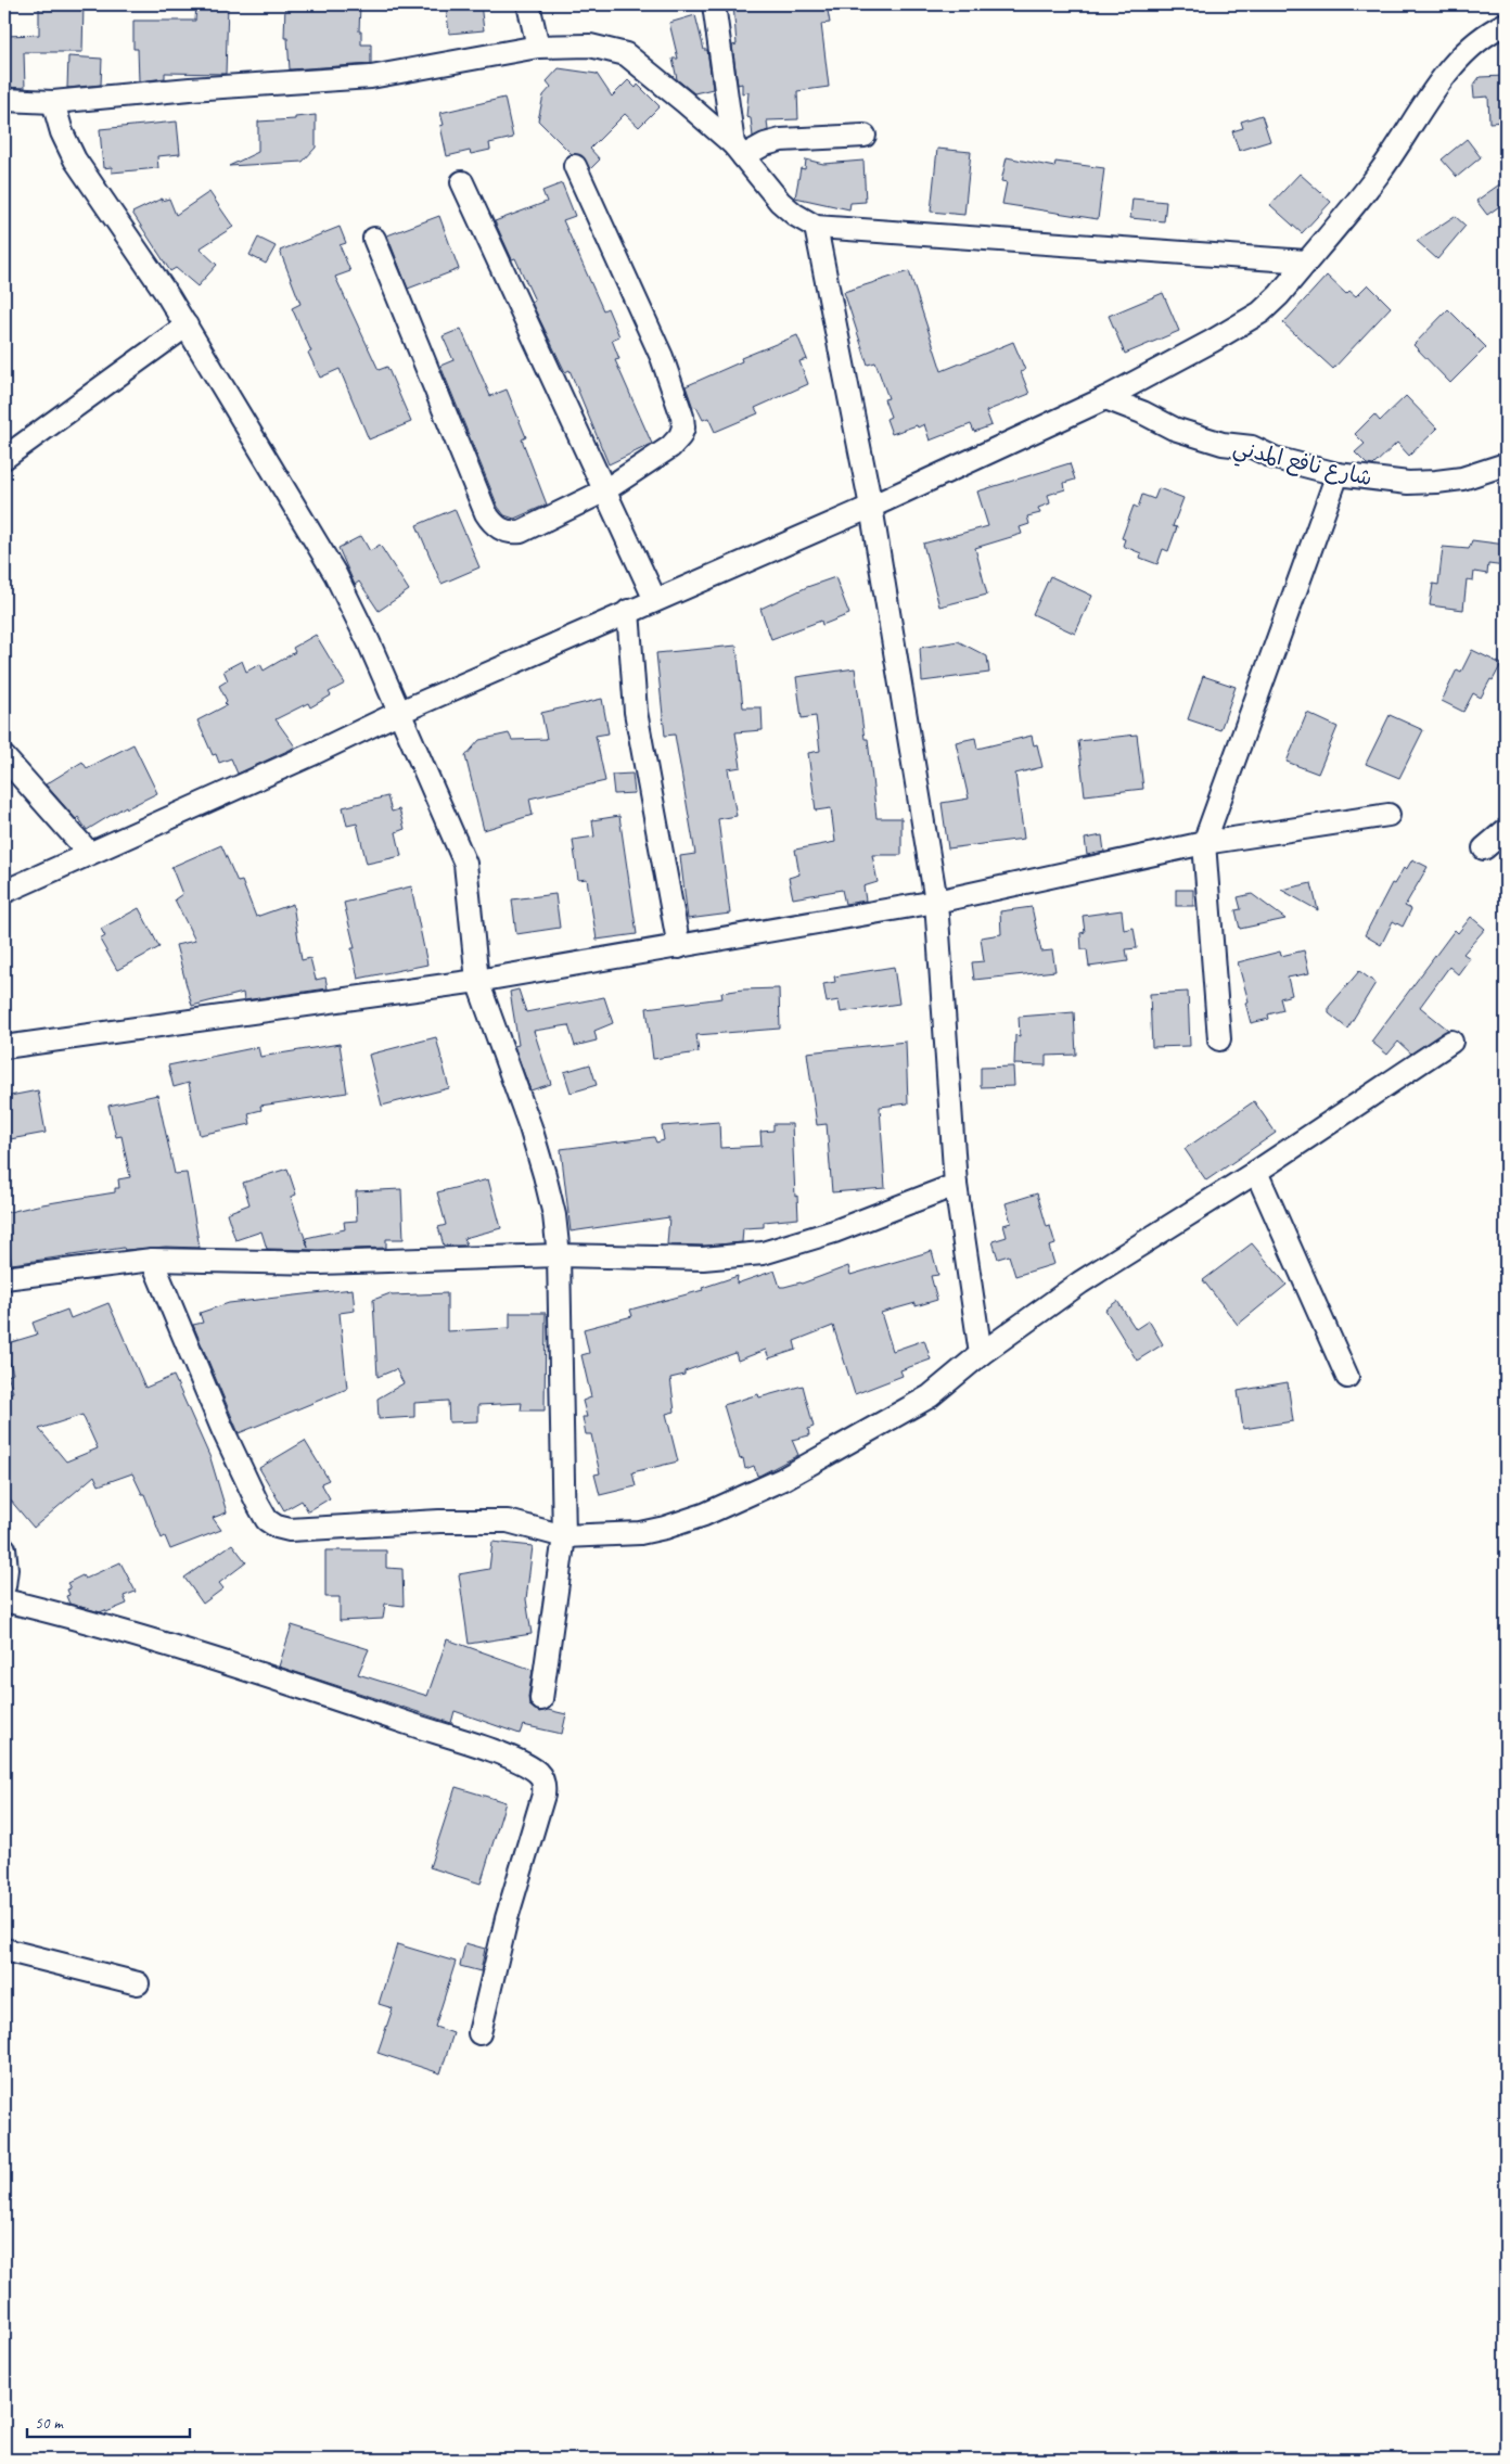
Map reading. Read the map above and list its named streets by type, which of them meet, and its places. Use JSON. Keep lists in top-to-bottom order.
{
  "streets": {
    "street": ["شارع نافع المدني"]
  },
  "scale_bar": "50 m"
}
